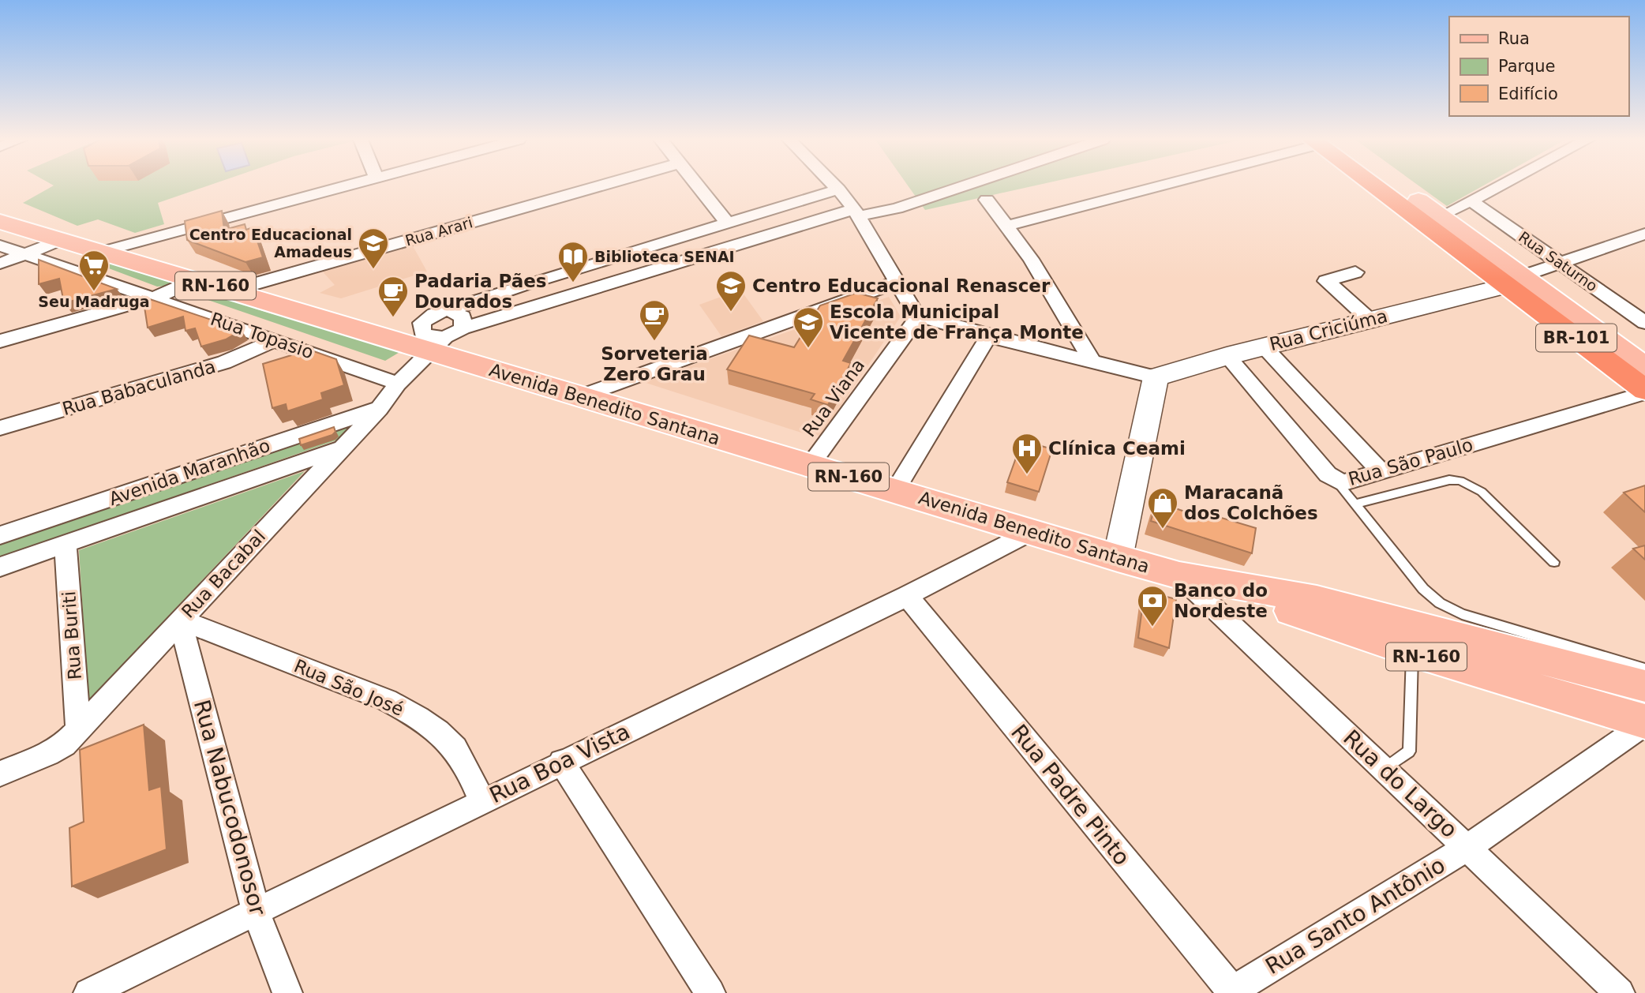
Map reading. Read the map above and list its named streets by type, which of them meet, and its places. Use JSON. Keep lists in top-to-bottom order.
{
  "streets": {
    "highway": ["BR-101"],
    "main road": ["RN-160", "Avenida Benedito Santana"],
    "street": [
      "Rua Arari",
      "Rua Saturno",
      "Rua Criciúma",
      "Rua Topasio",
      "Rua Babaculanda",
      "Rua Viana",
      "Rua São Paulo",
      "Avenida Maranhão",
      "Rua Bacabal",
      "Rua Buriti",
      "Rua São José",
      "Rua Boa Vista",
      "Rua do Largo",
      "Rua Padre Pinto",
      "Rua Nabucodonosor",
      "Rua Santo Antônio"
    ]
  },
  "crossings": [
    ["Rua Arari", "Avenida Benedito Santana"],
    ["Rua Criciúma", "BR-101"],
    ["Rua Criciúma", "Rua São Paulo"],
    ["Rua Topasio", "Rua Babaculanda"],
    ["Rua Topasio", "Rua Bacabal"],
    ["BR-101", "Rua São Paulo"],
    ["Rua Viana", "Avenida Benedito Santana"],
    ["Avenida Benedito Santana", "Rua Bacabal"],
    ["Avenida Benedito Santana", "Rua Boa Vista"],
    ["Avenida Benedito Santana", "Rua do Largo"],
    ["Avenida Benedito Santana", "Rua Santo Antônio"],
    ["Avenida Maranhão", "Rua Bacabal"],
    ["Avenida Maranhão", "Rua Buriti"],
    ["Rua Bacabal", "Rua Buriti"],
    ["Rua Bacabal", "Rua São José"],
    ["Rua Bacabal", "Rua Nabucodonosor"],
    ["Rua São José", "Rua Boa Vista"],
    ["Rua São José", "Rua Nabucodonosor"],
    ["Rua Boa Vista", "Rua Padre Pinto"],
    ["Rua Boa Vista", "Rua Nabucodonosor"],
    ["Rua do Largo", "Rua Santo Antônio"],
    ["Rua Padre Pinto", "Rua Santo Antônio"]
  ],
  "places": {
    "school or university": ["Centro Educacional Amadeus", "Centro Educacional Renascer", "Escola Municipal Vicente de França Monte"],
    "library": ["Biblioteca SENAI"],
    "supermarket": ["Seu Madruga"],
    "cafe": ["Padaria Pães Dourados", "Sorveteria Zero Grau"],
    "hospital": ["Clínica Ceami"],
    "shop": ["Maracanã dos Colchões"],
    "bank": ["Banco do Nordeste"]
  },
  "legend": ["Rua", "Parque", "Edifício"]
}
